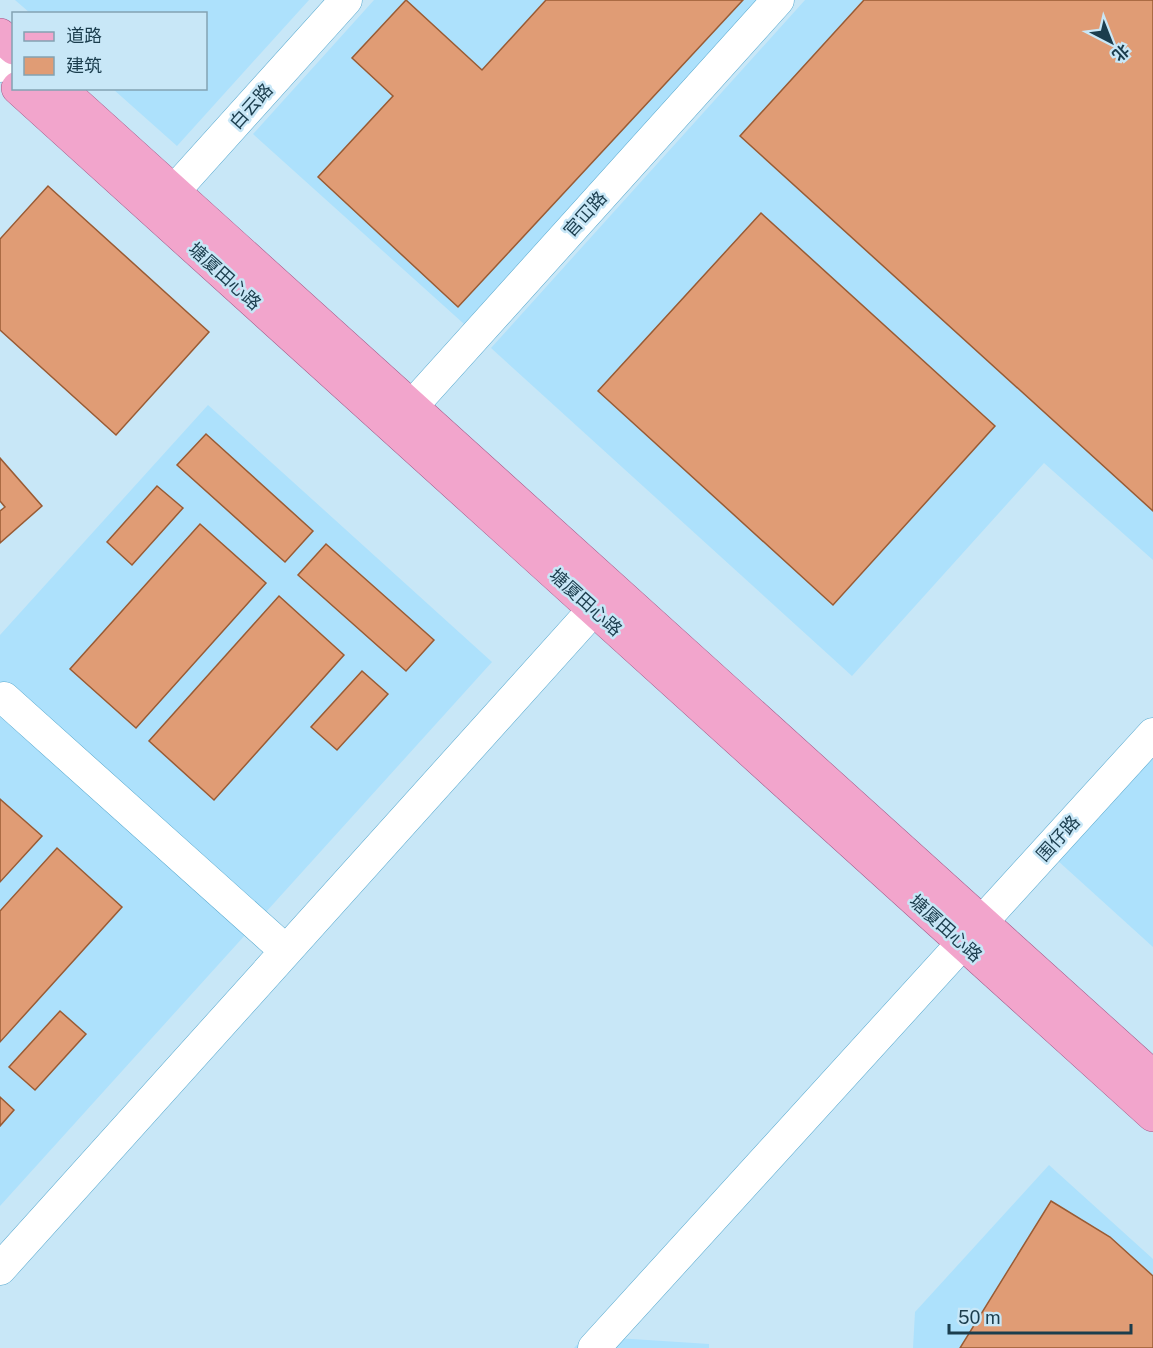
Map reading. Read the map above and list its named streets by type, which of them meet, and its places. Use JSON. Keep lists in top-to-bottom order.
{
  "streets": {
    "main road": ["塘厦田心路"],
    "street": ["白云路", "官冚路", "围仔路"]
  },
  "crossings": [
    ["白云路", "塘厦田心路"],
    ["官冚路", "塘厦田心路"],
    ["塘厦田心路", "围仔路"]
  ],
  "legend": ["道路", "建筑"],
  "scale_bar": "50 m",
  "north": "bottom right"
}
